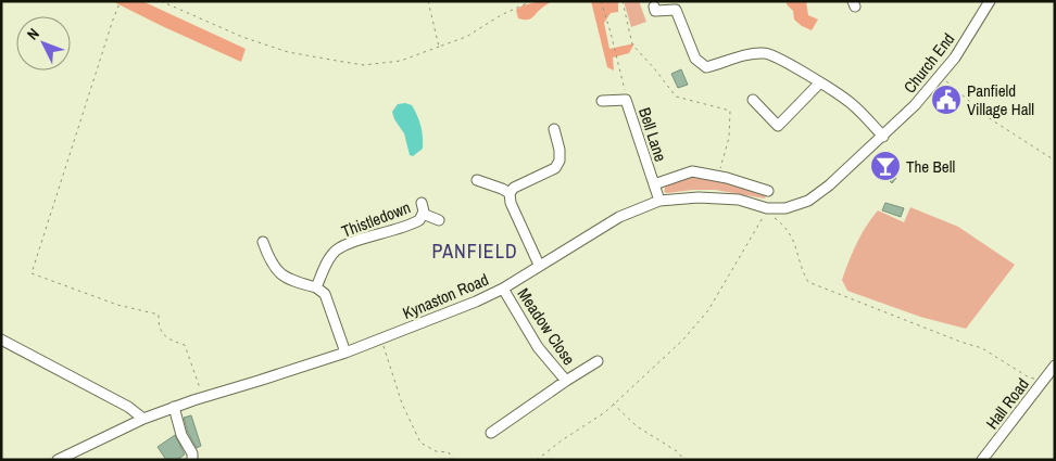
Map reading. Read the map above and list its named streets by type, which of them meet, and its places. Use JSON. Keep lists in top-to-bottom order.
{
  "streets": {
    "street": [
      "Church End",
      "Bell Lane",
      "Thistledown",
      "Kynaston Road",
      "Meadow Close",
      "Hall Road"
    ]
  },
  "crossings": [
    ["Church End", "Kynaston Road"],
    ["Bell Lane", "Kynaston Road"],
    ["Kynaston Road", "Meadow Close"]
  ],
  "districts": ["PANFIELD"],
  "places": {
    "public building": ["Panfield Village Hall"],
    "bar": ["The Bell"]
  },
  "north": "top left"
}
